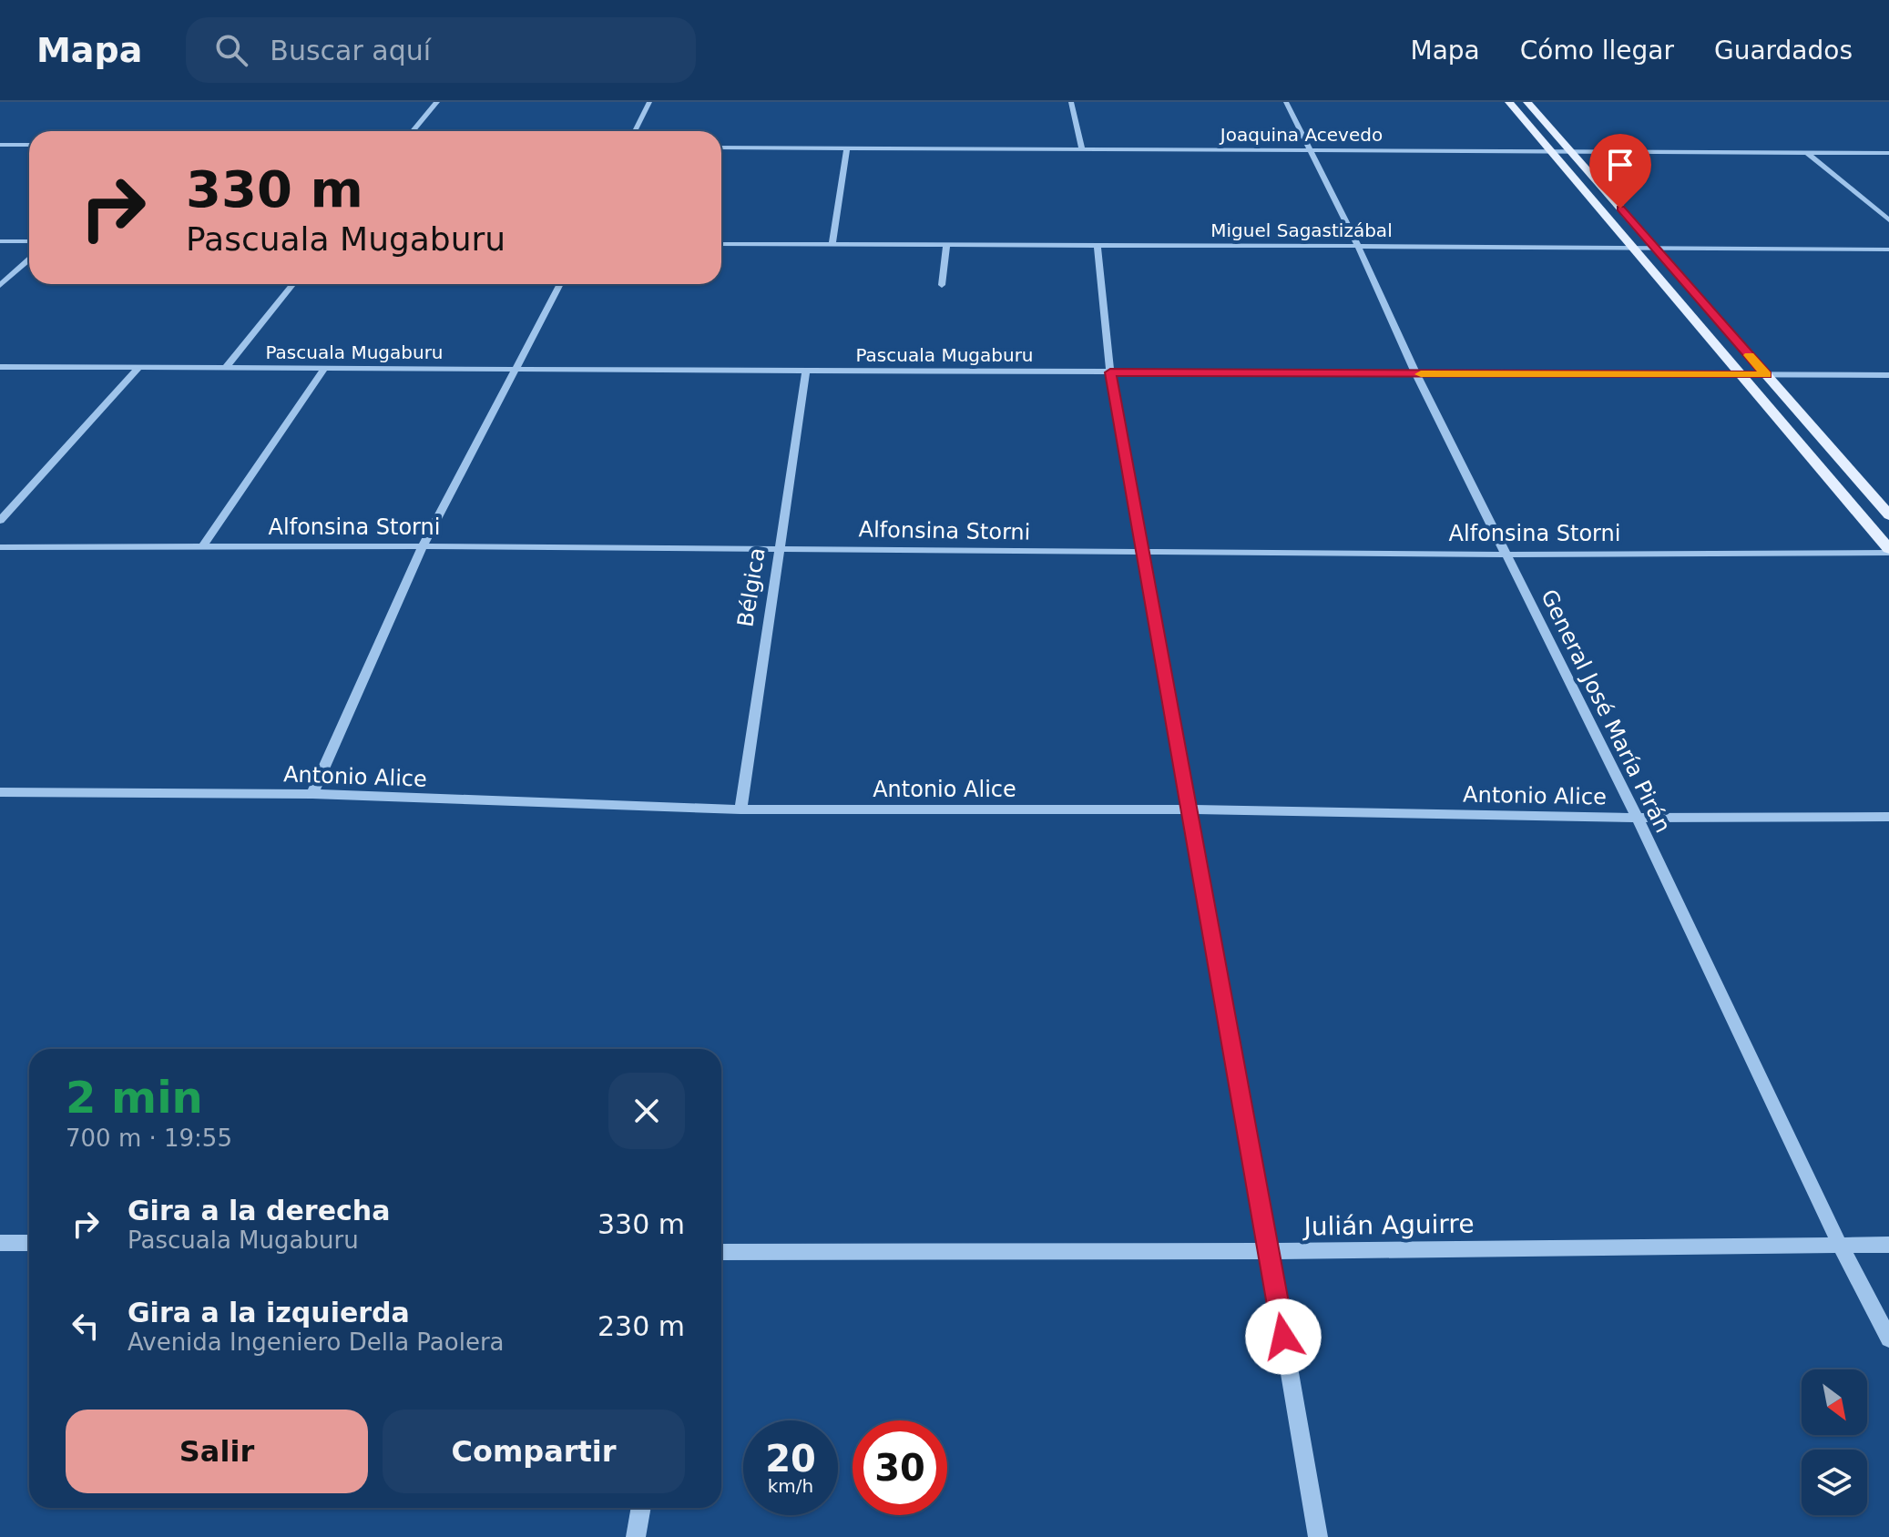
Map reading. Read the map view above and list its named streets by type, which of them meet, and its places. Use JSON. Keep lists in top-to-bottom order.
{
  "streets": {
    "street": [
      "Joaquina Acevedo",
      "Miguel Sagastizábal",
      "Pascuala Mugaburu",
      "Alfonsina Storni",
      "Bélgica",
      "General José María Pirán",
      "Antonio Alice",
      "Julián Aguirre"
    ]
  },
  "crossings": [
    ["Joaquina Acevedo", "General José María Pirán"],
    ["Miguel Sagastizábal", "General José María Pirán"],
    ["Pascuala Mugaburu", "Bélgica"],
    ["Pascuala Mugaburu", "General José María Pirán"],
    ["Alfonsina Storni", "Bélgica"],
    ["Alfonsina Storni", "General José María Pirán"],
    ["Bélgica", "Antonio Alice"],
    ["General José María Pirán", "Antonio Alice"],
    ["General José María Pirán", "Julián Aguirre"]
  ],
  "north": "bottom right",
  "page": {
    "header": "Mapa",
    "search": "Buscar aquí",
    "nav": ["Mapa", "Cómo llegar", "Guardados"],
    "turn": ["330 m", "Pascuala Mugaburu"],
    "heading": ["2 min", "700 m · 19:55"],
    "list": [
      {
        "name": "Gira a la derecha",
        "note": "Pascuala Mugaburu",
        "value": "330 m"
      },
      {
        "name": "Gira a la izquierda",
        "note": "Avenida Ingeniero Della Paolera",
        "value": "230 m"
      }
    ],
    "buttons": ["Salir", "Compartir"],
    "speed": "20 km/h",
    "limit": "30"
  }
}
